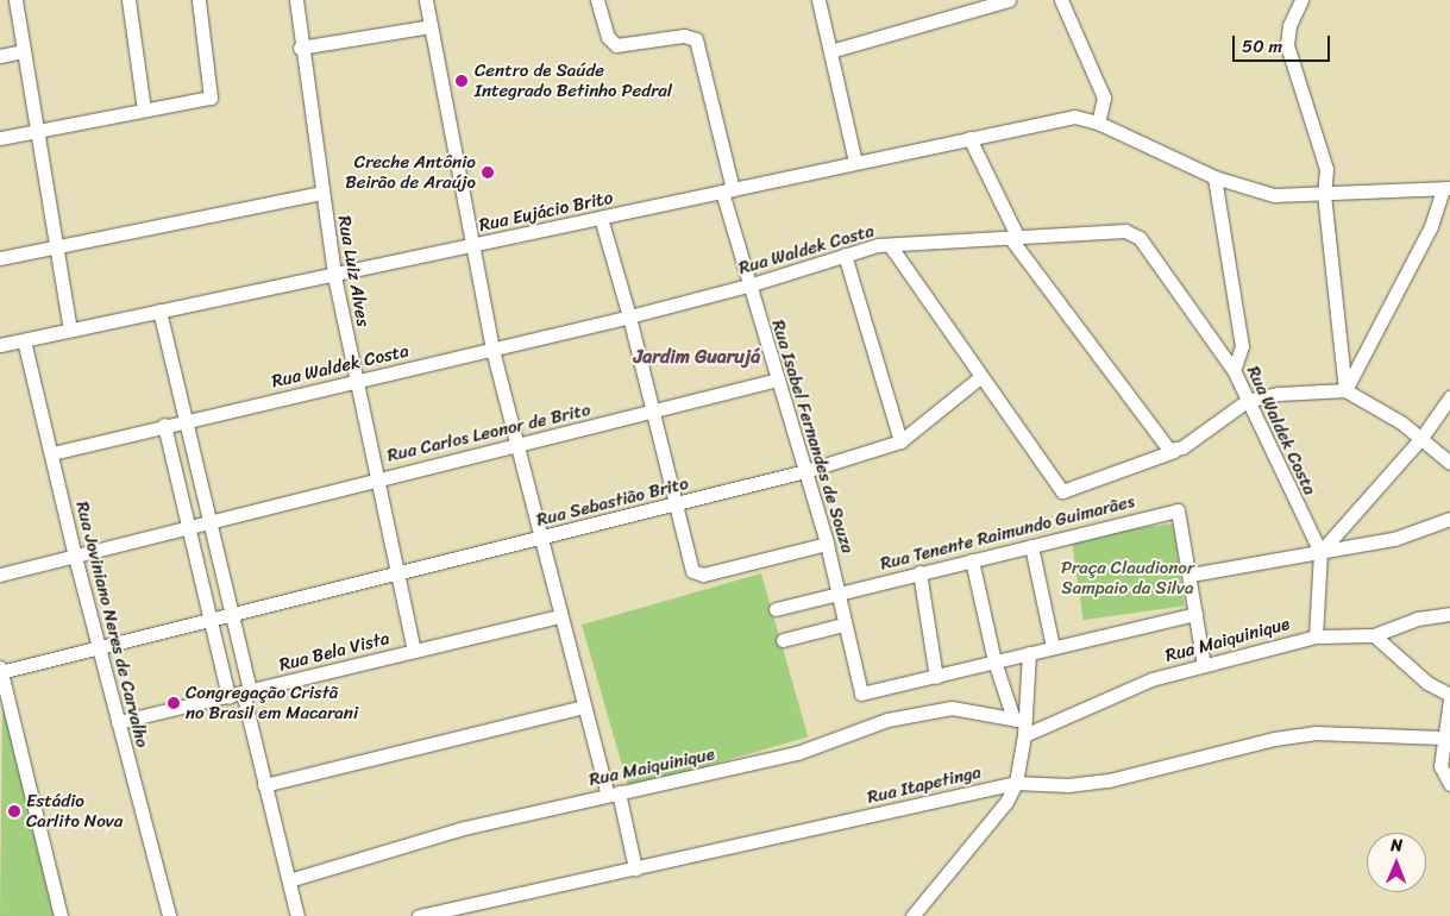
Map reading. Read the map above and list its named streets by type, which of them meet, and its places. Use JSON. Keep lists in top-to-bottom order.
{
  "streets": {
    "street": [
      "Rua Eujácio Brito",
      "Rua Waldek Costa",
      "Rua Luiz Alves",
      "Rua Carlos Leonor de Brito",
      "Rua Isabel Fernandes de Souza",
      "Rua Sebastião Brito",
      "Rua Tenente Raimundo Guimarães",
      "Rua Joviniano Neres de Carvalho",
      "Rua Maiquinique",
      "Rua Bela Vista",
      "Rua Itapetinga"
    ]
  },
  "crossings": [
    ["Rua Eujácio Brito", "Rua Luiz Alves"],
    ["Rua Eujácio Brito", "Rua Isabel Fernandes de Souza"],
    ["Rua Eujácio Brito", "Rua Joviniano Neres de Carvalho"],
    ["Rua Waldek Costa", "Rua Luiz Alves"],
    ["Rua Waldek Costa", "Rua Isabel Fernandes de Souza"],
    ["Rua Waldek Costa", "Rua Joviniano Neres de Carvalho"],
    ["Rua Waldek Costa", "Rua Maiquinique"],
    ["Rua Luiz Alves", "Rua Carlos Leonor de Brito"],
    ["Rua Luiz Alves", "Rua Sebastião Brito"],
    ["Rua Luiz Alves", "Rua Bela Vista"],
    ["Rua Carlos Leonor de Brito", "Rua Isabel Fernandes de Souza"],
    ["Rua Carlos Leonor de Brito", "Rua Joviniano Neres de Carvalho"],
    ["Rua Isabel Fernandes de Souza", "Rua Sebastião Brito"],
    ["Rua Isabel Fernandes de Souza", "Rua Tenente Raimundo Guimarães"],
    ["Rua Sebastião Brito", "Rua Joviniano Neres de Carvalho"],
    ["Rua Joviniano Neres de Carvalho", "Rua Bela Vista"]
  ],
  "districts": ["Jardim Guarujá"],
  "parks": ["Praça Claudionor Sampaio da Silva"],
  "places": [
    "Centro de Saúde Integrado Betinho Pedral",
    "Creche Antônio Beirão de Araújo",
    "Congregação Cristã no Brasil em Macarani",
    "Estádio Carlito Nova"
  ],
  "scale_bar": "50 m",
  "north": "top"
}
